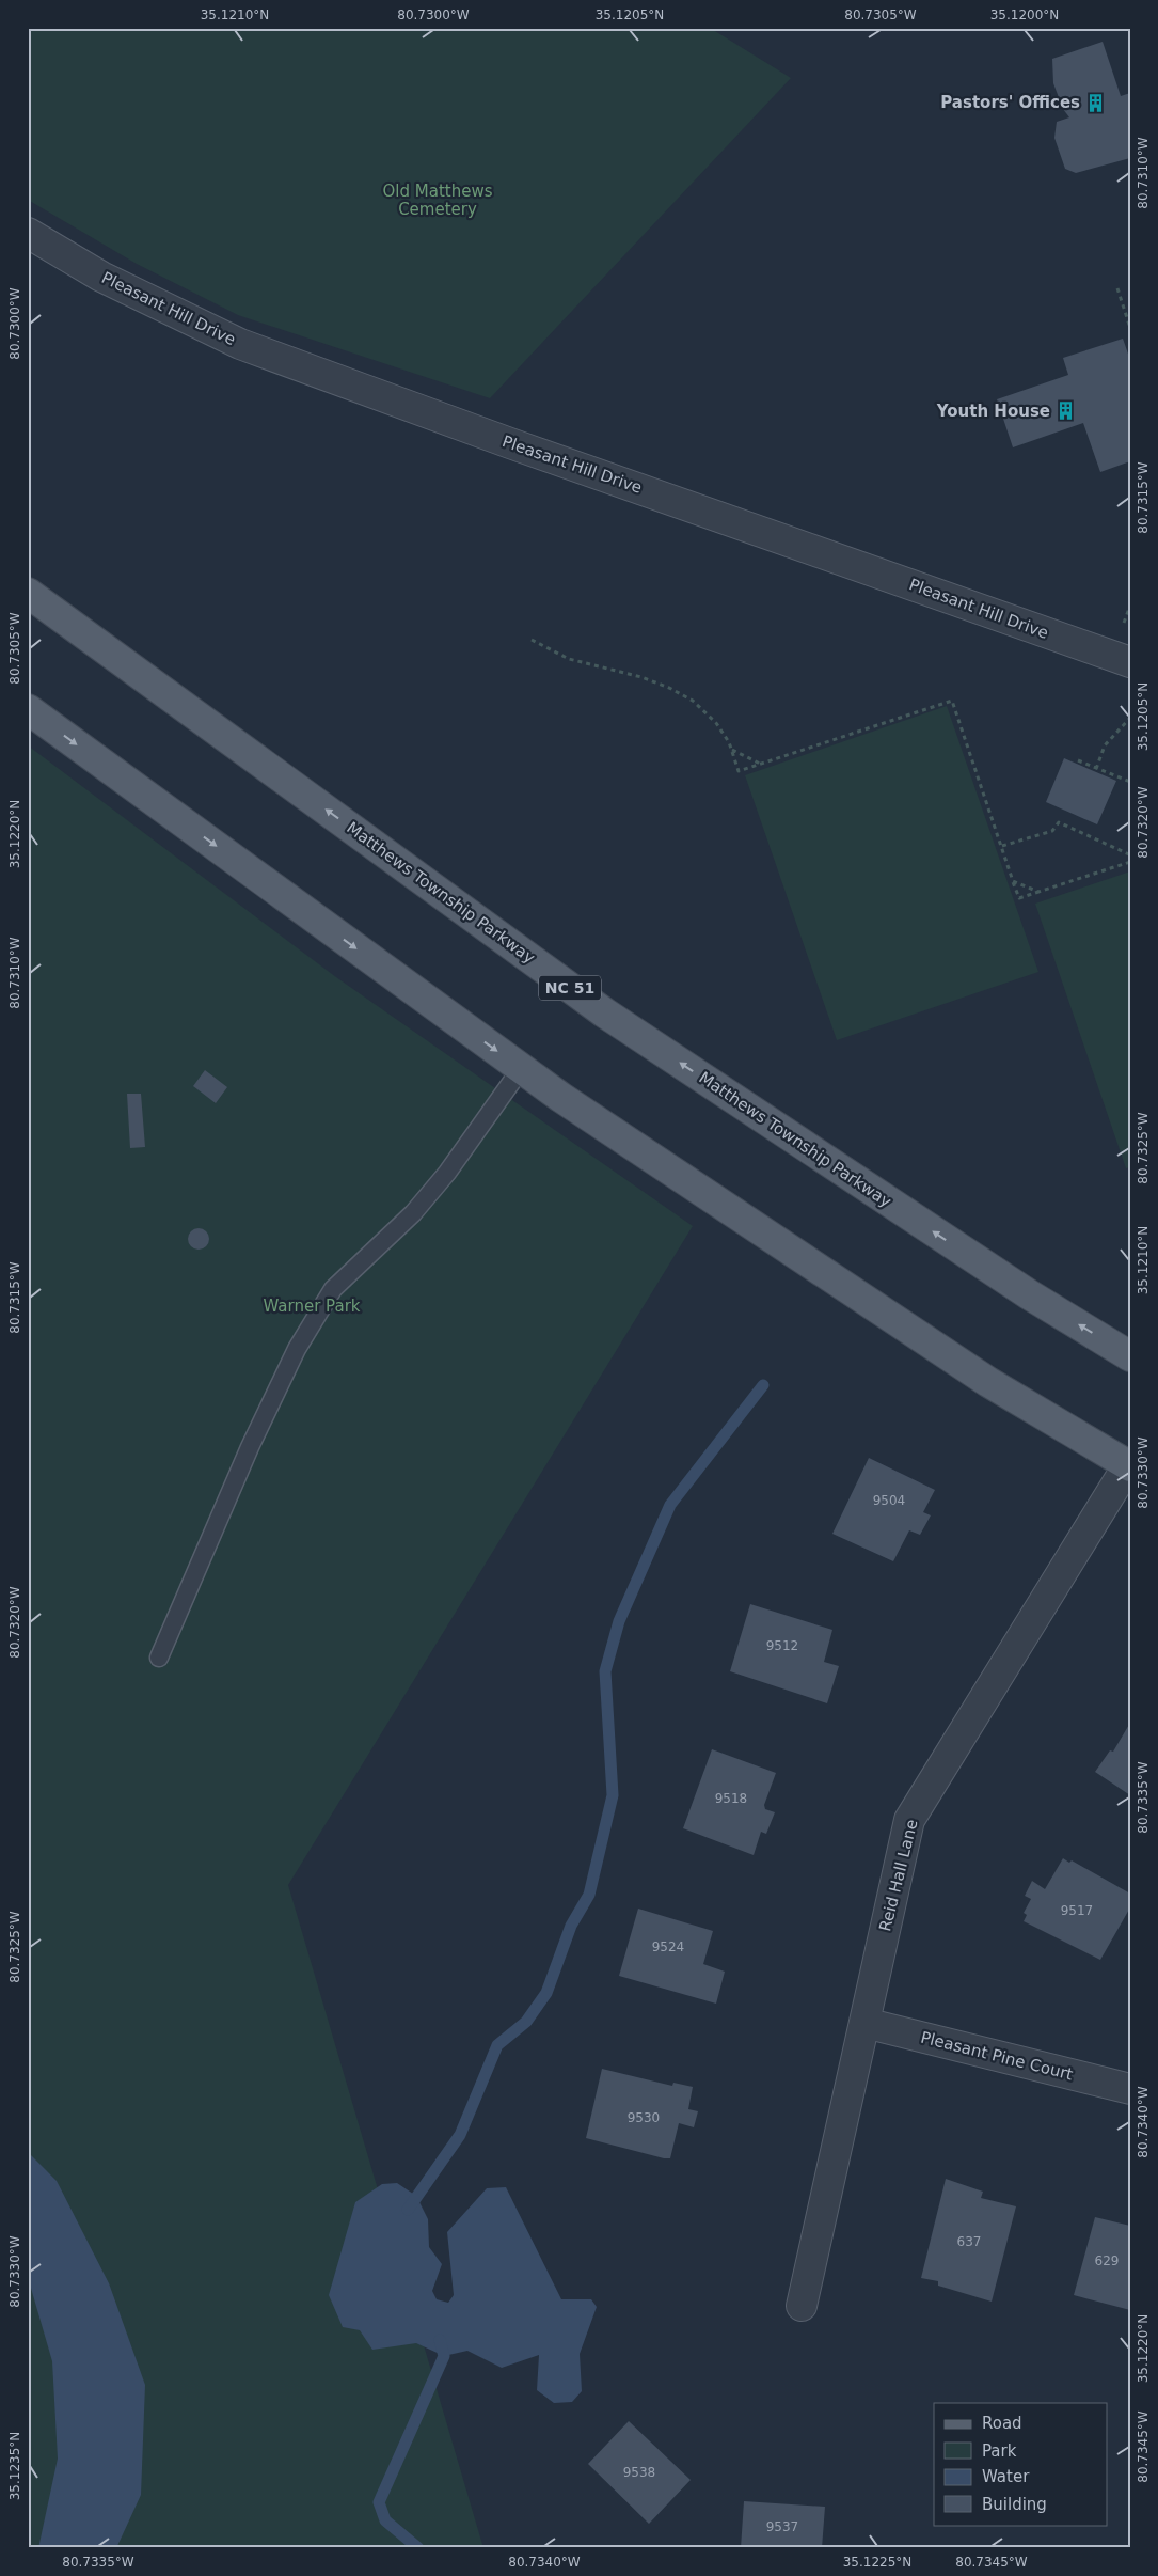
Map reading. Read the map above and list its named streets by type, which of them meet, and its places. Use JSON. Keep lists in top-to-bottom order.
{
  "streets": {
    "main road": ["Matthews Township Parkway", "NC 51"],
    "street": ["Pleasant Hill Drive", "Reid Hall Lane", "Pleasant Pine Court"]
  },
  "crossings": [
    ["Reid Hall Lane", "Pleasant Pine Court"]
  ],
  "parks": ["Old Matthews Cemetery", "Warner Park"],
  "places": {
    "building": ["Pastors' Offices", "Youth House"]
  },
  "house_numbers": [
    "9504",
    "9512",
    "9518",
    "9517",
    "9524",
    "9530",
    "637",
    "629",
    "9538",
    "9537"
  ],
  "legend": [
    "Road",
    "Park",
    "Water",
    "Building"
  ],
  "coordinates": [
    "35.1210°N",
    "80.7300°W",
    "35.1205°N",
    "80.7305°W",
    "35.1200°N",
    "80.7310°W",
    "80.7315°W",
    "80.7320°W",
    "35.1220°N",
    "80.7325°W",
    "80.7330°W",
    "80.7335°W",
    "80.7340°W",
    "80.7345°W",
    "35.1235°N",
    "35.1225°N"
  ]
}
